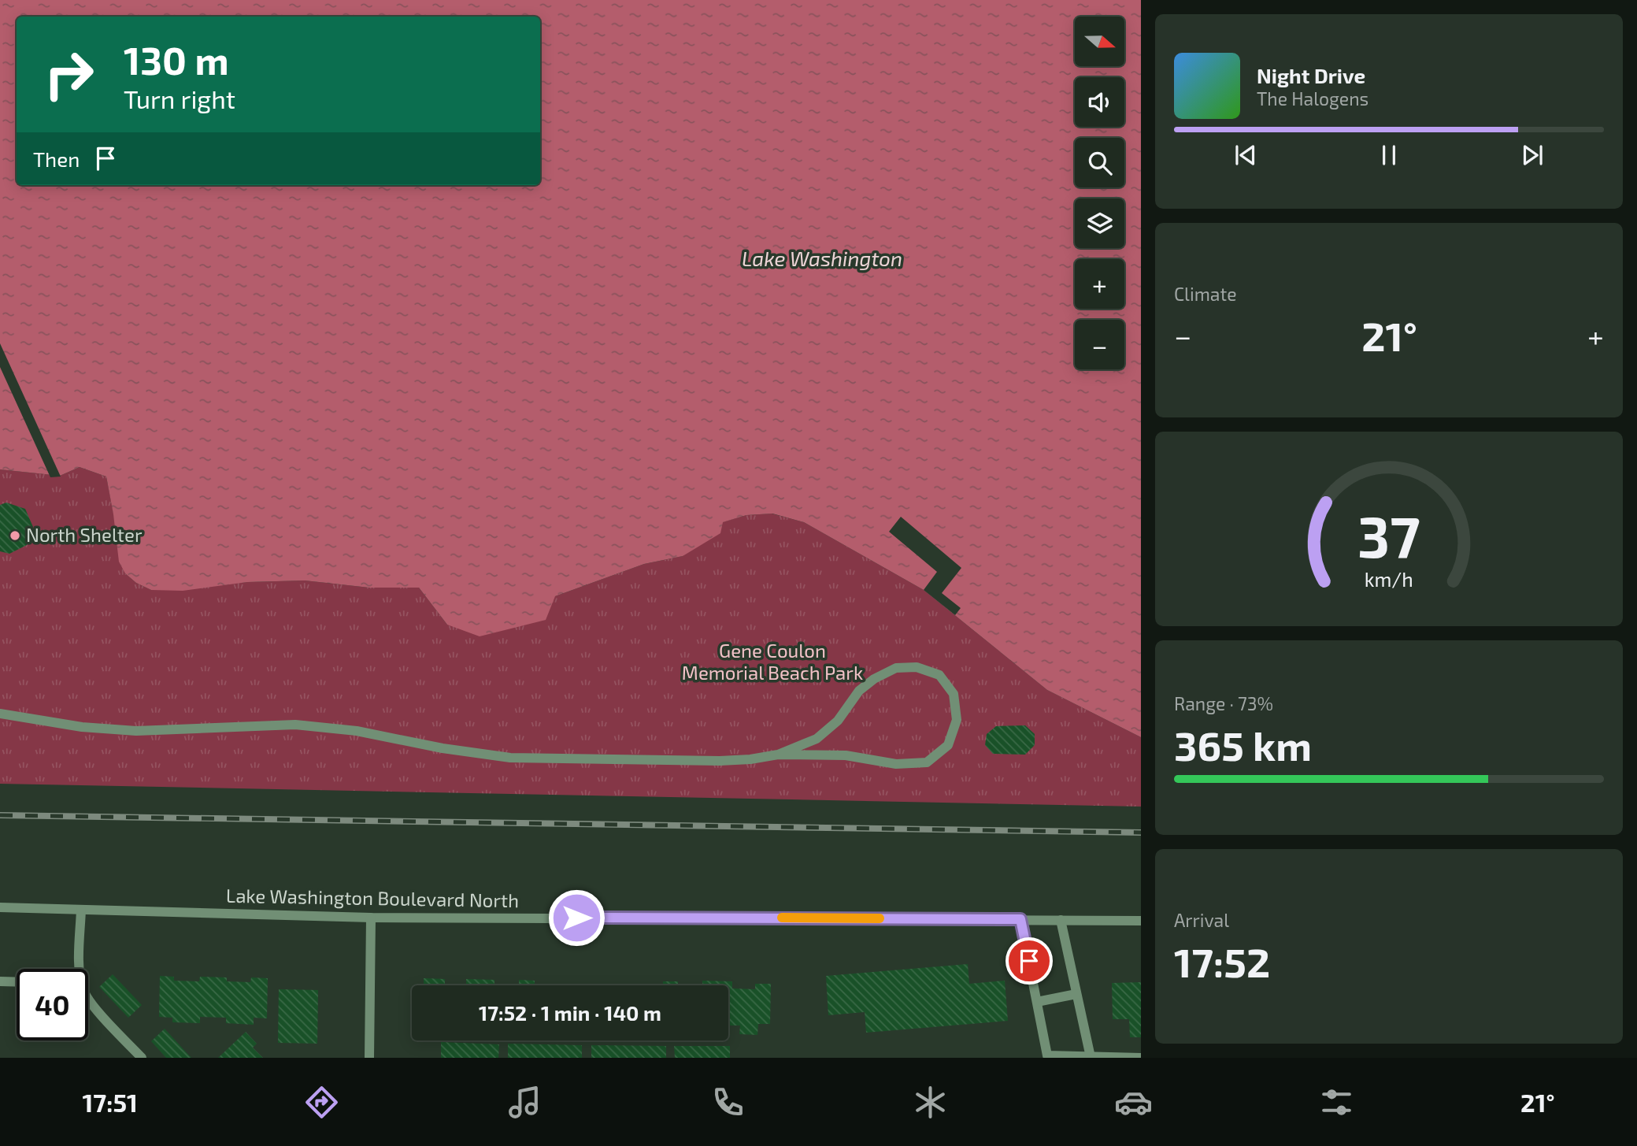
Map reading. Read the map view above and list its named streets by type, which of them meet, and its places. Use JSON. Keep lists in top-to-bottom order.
{
  "streets": {
    "street": ["Lake Washington Boulevard North"]
  },
  "water": ["Lake Washington"],
  "parks": ["Gene Coulon Memorial Beach Park"],
  "places": ["North Shelter"],
  "north": "right",
  "page": {
    "map_buttons": ["+", "−"],
    "turn": ["130 m", "Turn right"],
    "song": ["Night Drive", "The Halogens"],
    "then": "Then",
    "tile": [
      "Climate",
      ["Range · 73%", "365 km"],
      ["Arrival", "17:52"]
    ],
    "heat": ["−", "21°", "+"],
    "limit": "40",
    "trip": "17:52 · 1 min · 140 m",
    "tabs": ["17:51", "21°"],
    "gauge": ["37", "km/h"]
  }
}
